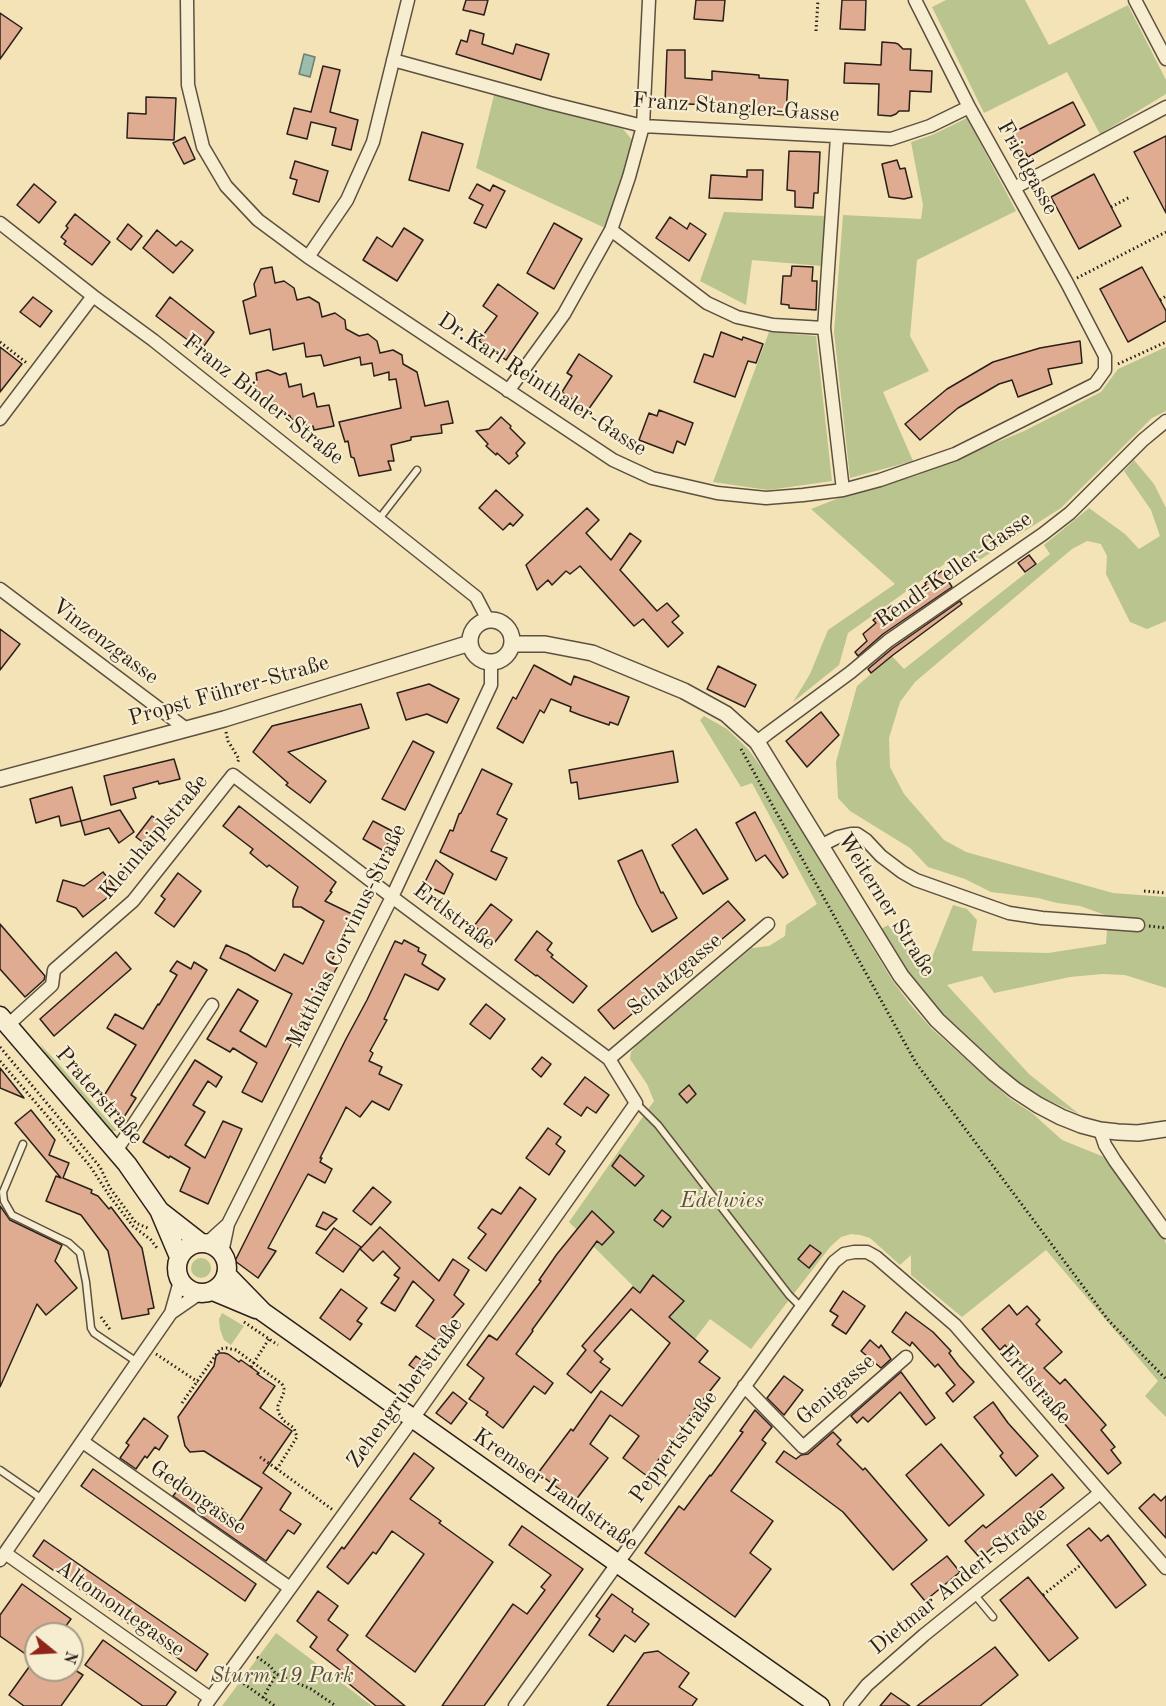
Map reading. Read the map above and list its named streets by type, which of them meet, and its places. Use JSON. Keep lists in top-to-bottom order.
{
  "streets": {
    "main road": ["Praterstraße", "Kremser Landstraße"],
    "street": [
      "Franz Stangler-Gasse",
      "Friedgasse",
      "Dr.Karl Reinthaler-Gasse",
      "Franz Binder-Straße",
      "Rendl-Keller-Gasse",
      "Vinzenzgasse",
      "Propst Führer-Straße",
      "Kleinhaiplstraße",
      "Weiterner Straße",
      "Ertlstraße",
      "Matthias Corvinus-Straße",
      "Schatzgasse",
      "Genigasse",
      "Zehengruberstraße",
      "Peppertstraße",
      "Gedongasse",
      "Dietmar Anderl-Straße",
      "Altomontegasse"
    ]
  },
  "crossings": [
    ["Franz Stangler-Gasse", "Friedgasse"],
    ["Friedgasse", "Dr.Karl Reinthaler-Gasse"],
    ["Franz Binder-Straße", "Propst Führer-Straße"],
    ["Franz Binder-Straße", "Weiterner Straße"],
    ["Franz Binder-Straße", "Matthias Corvinus-Straße"],
    ["Rendl-Keller-Gasse", "Weiterner Straße"],
    ["Vinzenzgasse", "Propst Führer-Straße"],
    ["Propst Führer-Straße", "Weiterner Straße"],
    ["Propst Führer-Straße", "Matthias Corvinus-Straße"],
    ["Kleinhaiplstraße", "Ertlstraße"],
    ["Kleinhaiplstraße", "Praterstraße"],
    ["Weiterner Straße", "Matthias Corvinus-Straße"],
    ["Ertlstraße", "Matthias Corvinus-Straße"],
    ["Ertlstraße", "Schatzgasse"],
    ["Ertlstraße", "Zehengruberstraße"],
    ["Ertlstraße", "Peppertstraße"],
    ["Ertlstraße", "Dietmar Anderl-Straße"],
    ["Matthias Corvinus-Straße", "Praterstraße"],
    ["Matthias Corvinus-Straße", "Kremser Landstraße"],
    ["Praterstraße", "Kremser Landstraße"],
    ["Genigasse", "Peppertstraße"],
    ["Zehengruberstraße", "Kremser Landstraße"],
    ["Zehengruberstraße", "Gedongasse"],
    ["Zehengruberstraße", "Altomontegasse"],
    ["Peppertstraße", "Kremser Landstraße"]
  ],
  "parks": ["Edelwies", "Sturm 19 Park"],
  "north": "right"
}
